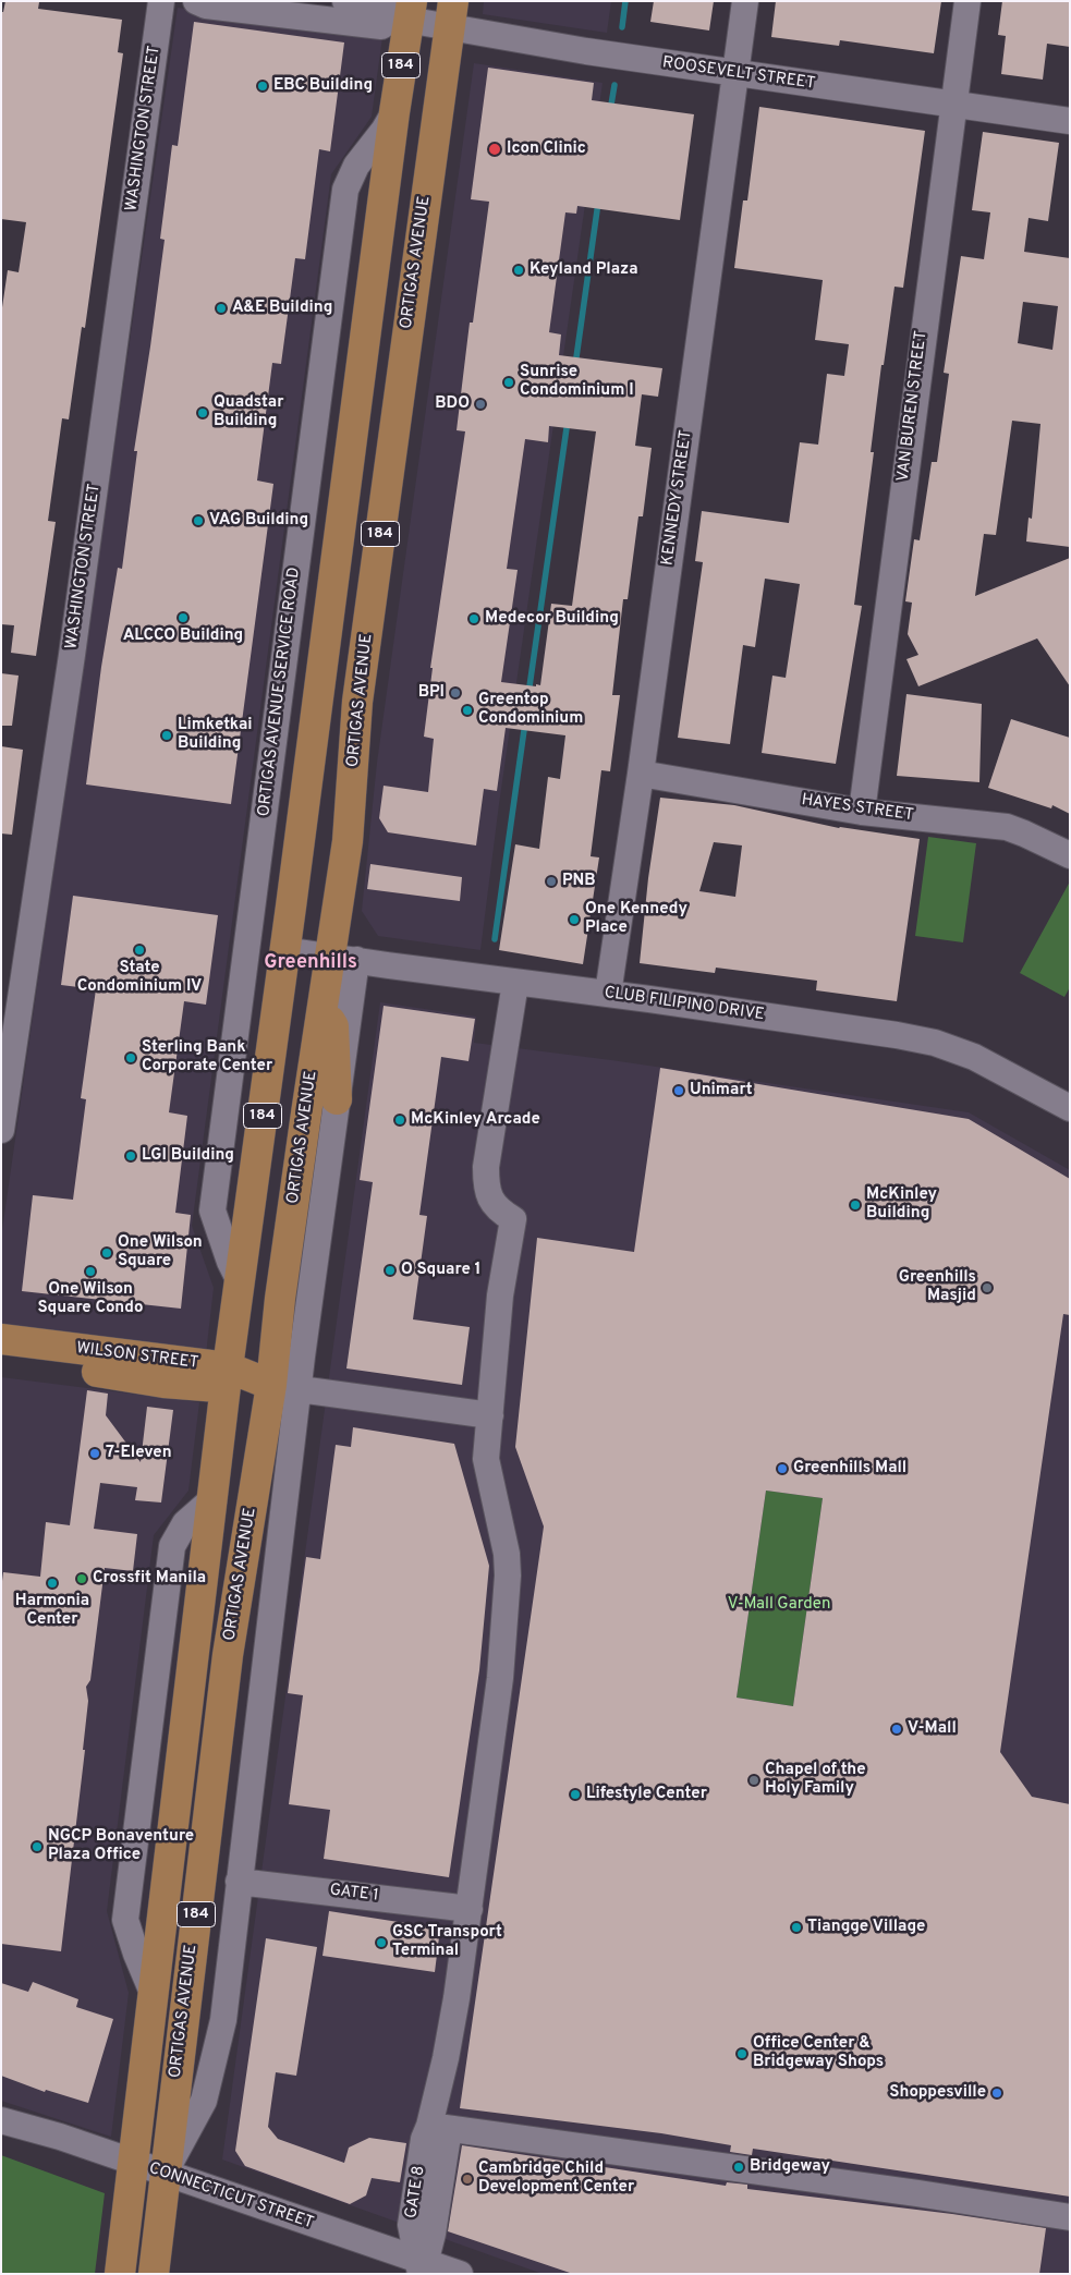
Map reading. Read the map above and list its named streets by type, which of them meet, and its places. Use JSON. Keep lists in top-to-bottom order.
{
  "streets": {
    "main road": ["184", "ORTIGAS AVENUE", "WILSON STREET"],
    "street": [
      "ROOSEVELT STREET",
      "WASHINGTON STREET",
      "VAN BUREN STREET",
      "KENNEDY STREET",
      "ORTIGAS AVENUE SERVICE ROAD",
      "HAYES STREET",
      "CLUB FILIPINO DRIVE",
      "GATE 1",
      "GATE 8",
      "CONNECTICUT STREET"
    ]
  },
  "crossings": [
    ["ROOSEVELT STREET", "ORTIGAS AVENUE"],
    ["ROOSEVELT STREET", "VAN BUREN STREET"],
    ["ROOSEVELT STREET", "KENNEDY STREET"],
    ["ORTIGAS AVENUE", "ORTIGAS AVENUE SERVICE ROAD"],
    ["ORTIGAS AVENUE", "CLUB FILIPINO DRIVE"],
    ["ORTIGAS AVENUE", "WILSON STREET"],
    ["ORTIGAS AVENUE", "CONNECTICUT STREET"],
    ["VAN BUREN STREET", "HAYES STREET"],
    ["KENNEDY STREET", "HAYES STREET"],
    ["KENNEDY STREET", "CLUB FILIPINO DRIVE"],
    ["CLUB FILIPINO DRIVE", "GATE 8"],
    ["WILSON STREET", "GATE 8"],
    ["GATE 1", "GATE 8"],
    ["GATE 8", "CONNECTICUT STREET"]
  ],
  "districts": ["Greenhills"],
  "parks": ["V-Mall Garden"],
  "places": [
    "EBC Building",
    "Icon Clinic",
    "Keyland Plaza",
    "A&E Building",
    "Sunrise Condominium I",
    "BDO",
    "Quadstar Building",
    "VAG Building",
    "ALCCO Building",
    "Medecor Building",
    "BPI",
    "Greentop Condominium",
    "Limketkai Building",
    "PNB",
    "One Kennedy Place",
    "State Condominium IV",
    "Sterling Bank Corporate Center",
    "Unimart",
    "McKinley Arcade",
    "LGI Building",
    "McKinley Building",
    "One Wilson Square",
    "O Square 1",
    "One Wilson Square Condo",
    "Greenhills Masjid",
    "7-Eleven",
    "Greenhills Mall",
    "Crossfit Manila",
    "Harmonia Center",
    "V-Mall",
    "Chapel of the Holy Family",
    "Lifestyle Center",
    "NGCP Bonaventure Plaza Office",
    "Tiangge Village",
    "GSC Transport Terminal",
    "Office Center & Bridgeway Shops",
    "Shoppesville",
    "Bridgeway",
    "Cambridge Child Development Center"
  ]
}
